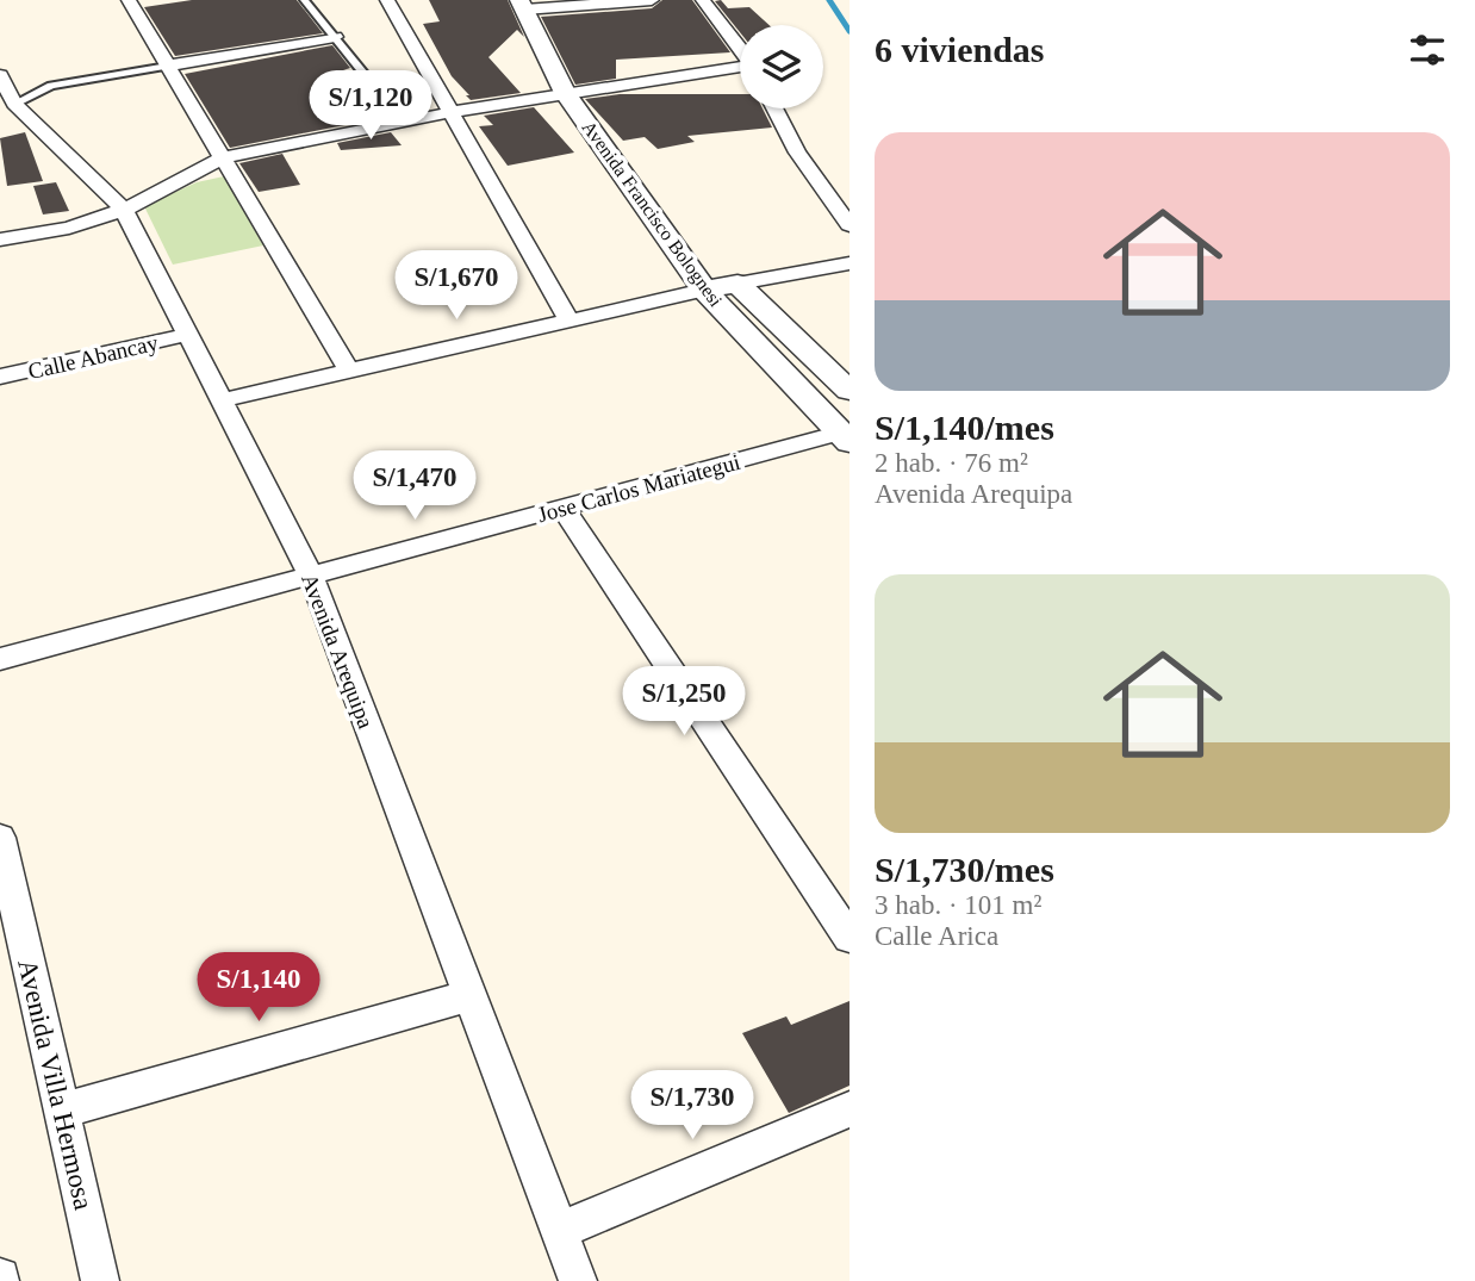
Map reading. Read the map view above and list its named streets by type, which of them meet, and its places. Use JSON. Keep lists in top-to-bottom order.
{
  "streets": {
    "street": [
      "Avenida Francisco Bolognesi",
      "Calle Abancay",
      "Jose Carlos Mariategui",
      "Avenida Arequipa",
      "Avenida Villa Hermosa"
    ]
  },
  "crossings": [
    ["Avenida Francisco Bolognesi", "Jose Carlos Mariategui"],
    ["Calle Abancay", "Avenida Arequipa"],
    ["Jose Carlos Mariategui", "Avenida Arequipa"]
  ],
  "page": {
    "heading": "6 viviendas",
    "price": [
      "S/1,120",
      "S/1,670",
      "S/1,470",
      "S/1,250",
      "S/1,140",
      "S/1,730"
    ],
    "list": [
      {
        "name": "S/1,140/mes",
        "note": "2 hab. · 76 m² · Avenida Arequipa"
      },
      {
        "name": "S/1,730/mes",
        "note": "3 hab. · 101 m² · Calle Arica"
      }
    ]
  }
}
